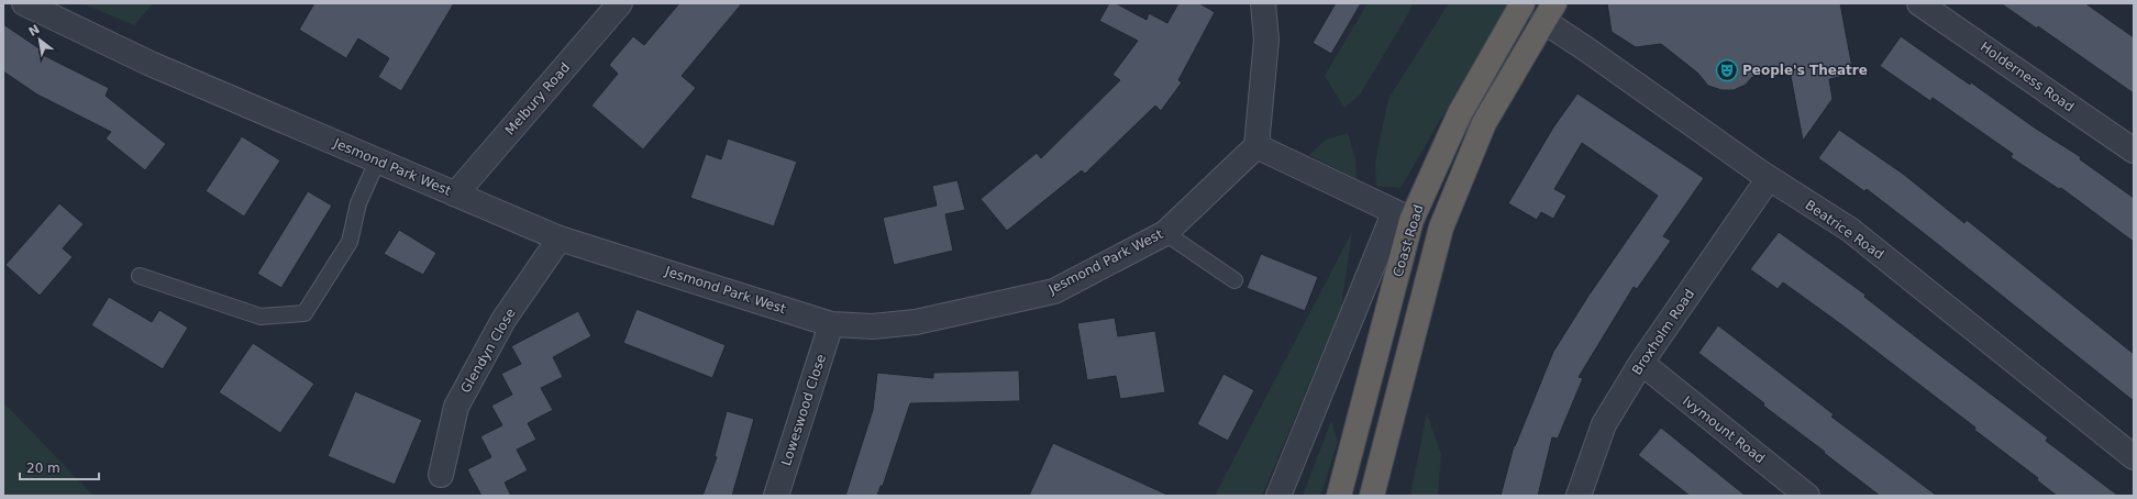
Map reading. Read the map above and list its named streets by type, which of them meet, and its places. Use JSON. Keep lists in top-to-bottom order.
{
  "streets": {
    "highway": ["Coast Road"],
    "street": [
      "Holderness Road",
      "Melbury Road",
      "Jesmond Park West",
      "Beatrice Road",
      "Broxholm Road",
      "Glendyn Close",
      "Loweswood Close",
      "Ivymount Road"
    ]
  },
  "crossings": [
    ["Melbury Road", "Jesmond Park West"],
    ["Jesmond Park West", "Glendyn Close"],
    ["Jesmond Park West", "Loweswood Close"],
    ["Beatrice Road", "Broxholm Road"],
    ["Broxholm Road", "Ivymount Road"]
  ],
  "places": {
    "theatre": ["People's Theatre"]
  },
  "scale_bar": "20 m",
  "north": "top left"
}
